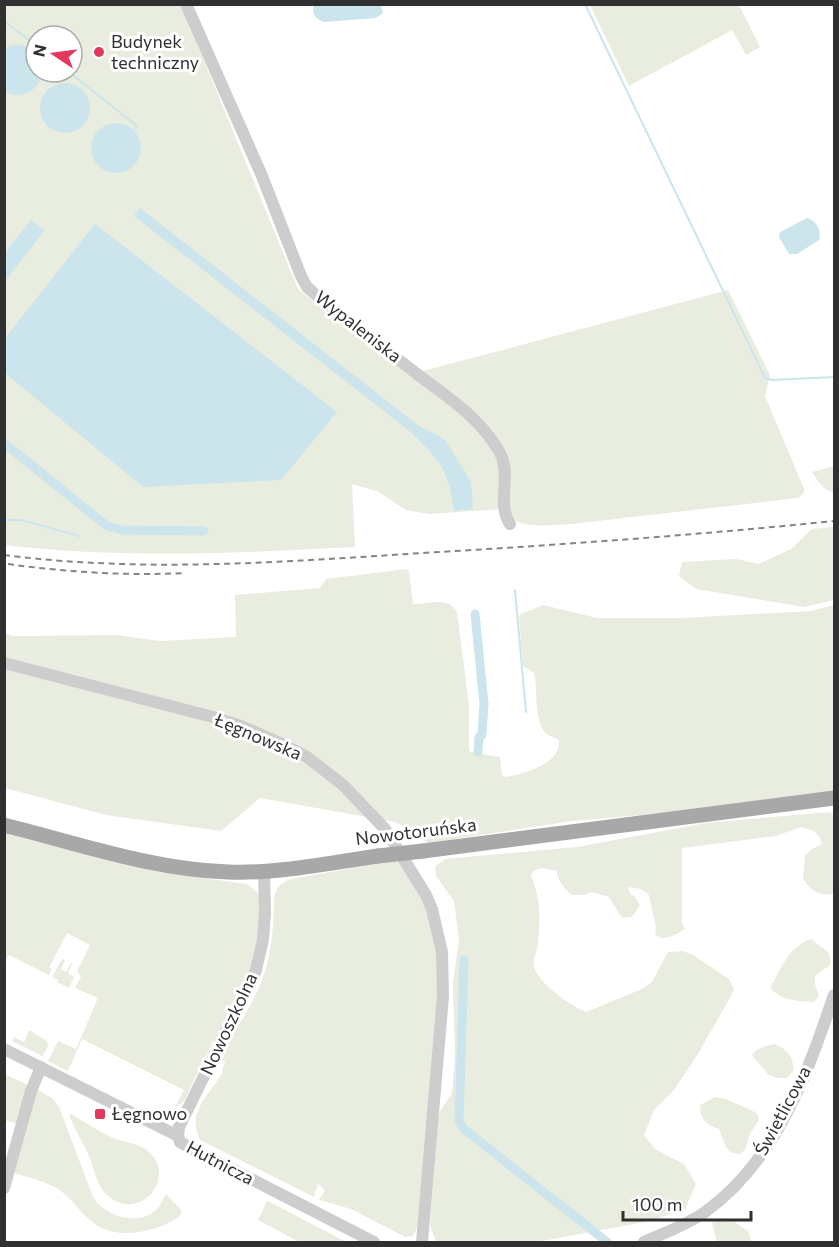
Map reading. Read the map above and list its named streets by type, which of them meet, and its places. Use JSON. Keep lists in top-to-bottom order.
{
  "streets": {
    "main road": ["Nowotoruńska"],
    "street": [
      "Wypaleniska",
      "Łęgnowska",
      "Nowoszkolna",
      "Świetlicowa",
      "Hutnicza"
    ]
  },
  "crossings": [
    ["Nowotoruńska", "Nowoszkolna"],
    ["Nowoszkolna", "Hutnicza"]
  ],
  "places": {
    "other": ["Budynek techniczny"],
    "transit": ["Łęgnowo"]
  },
  "scale_bar": "100 m",
  "north": "left"
}
